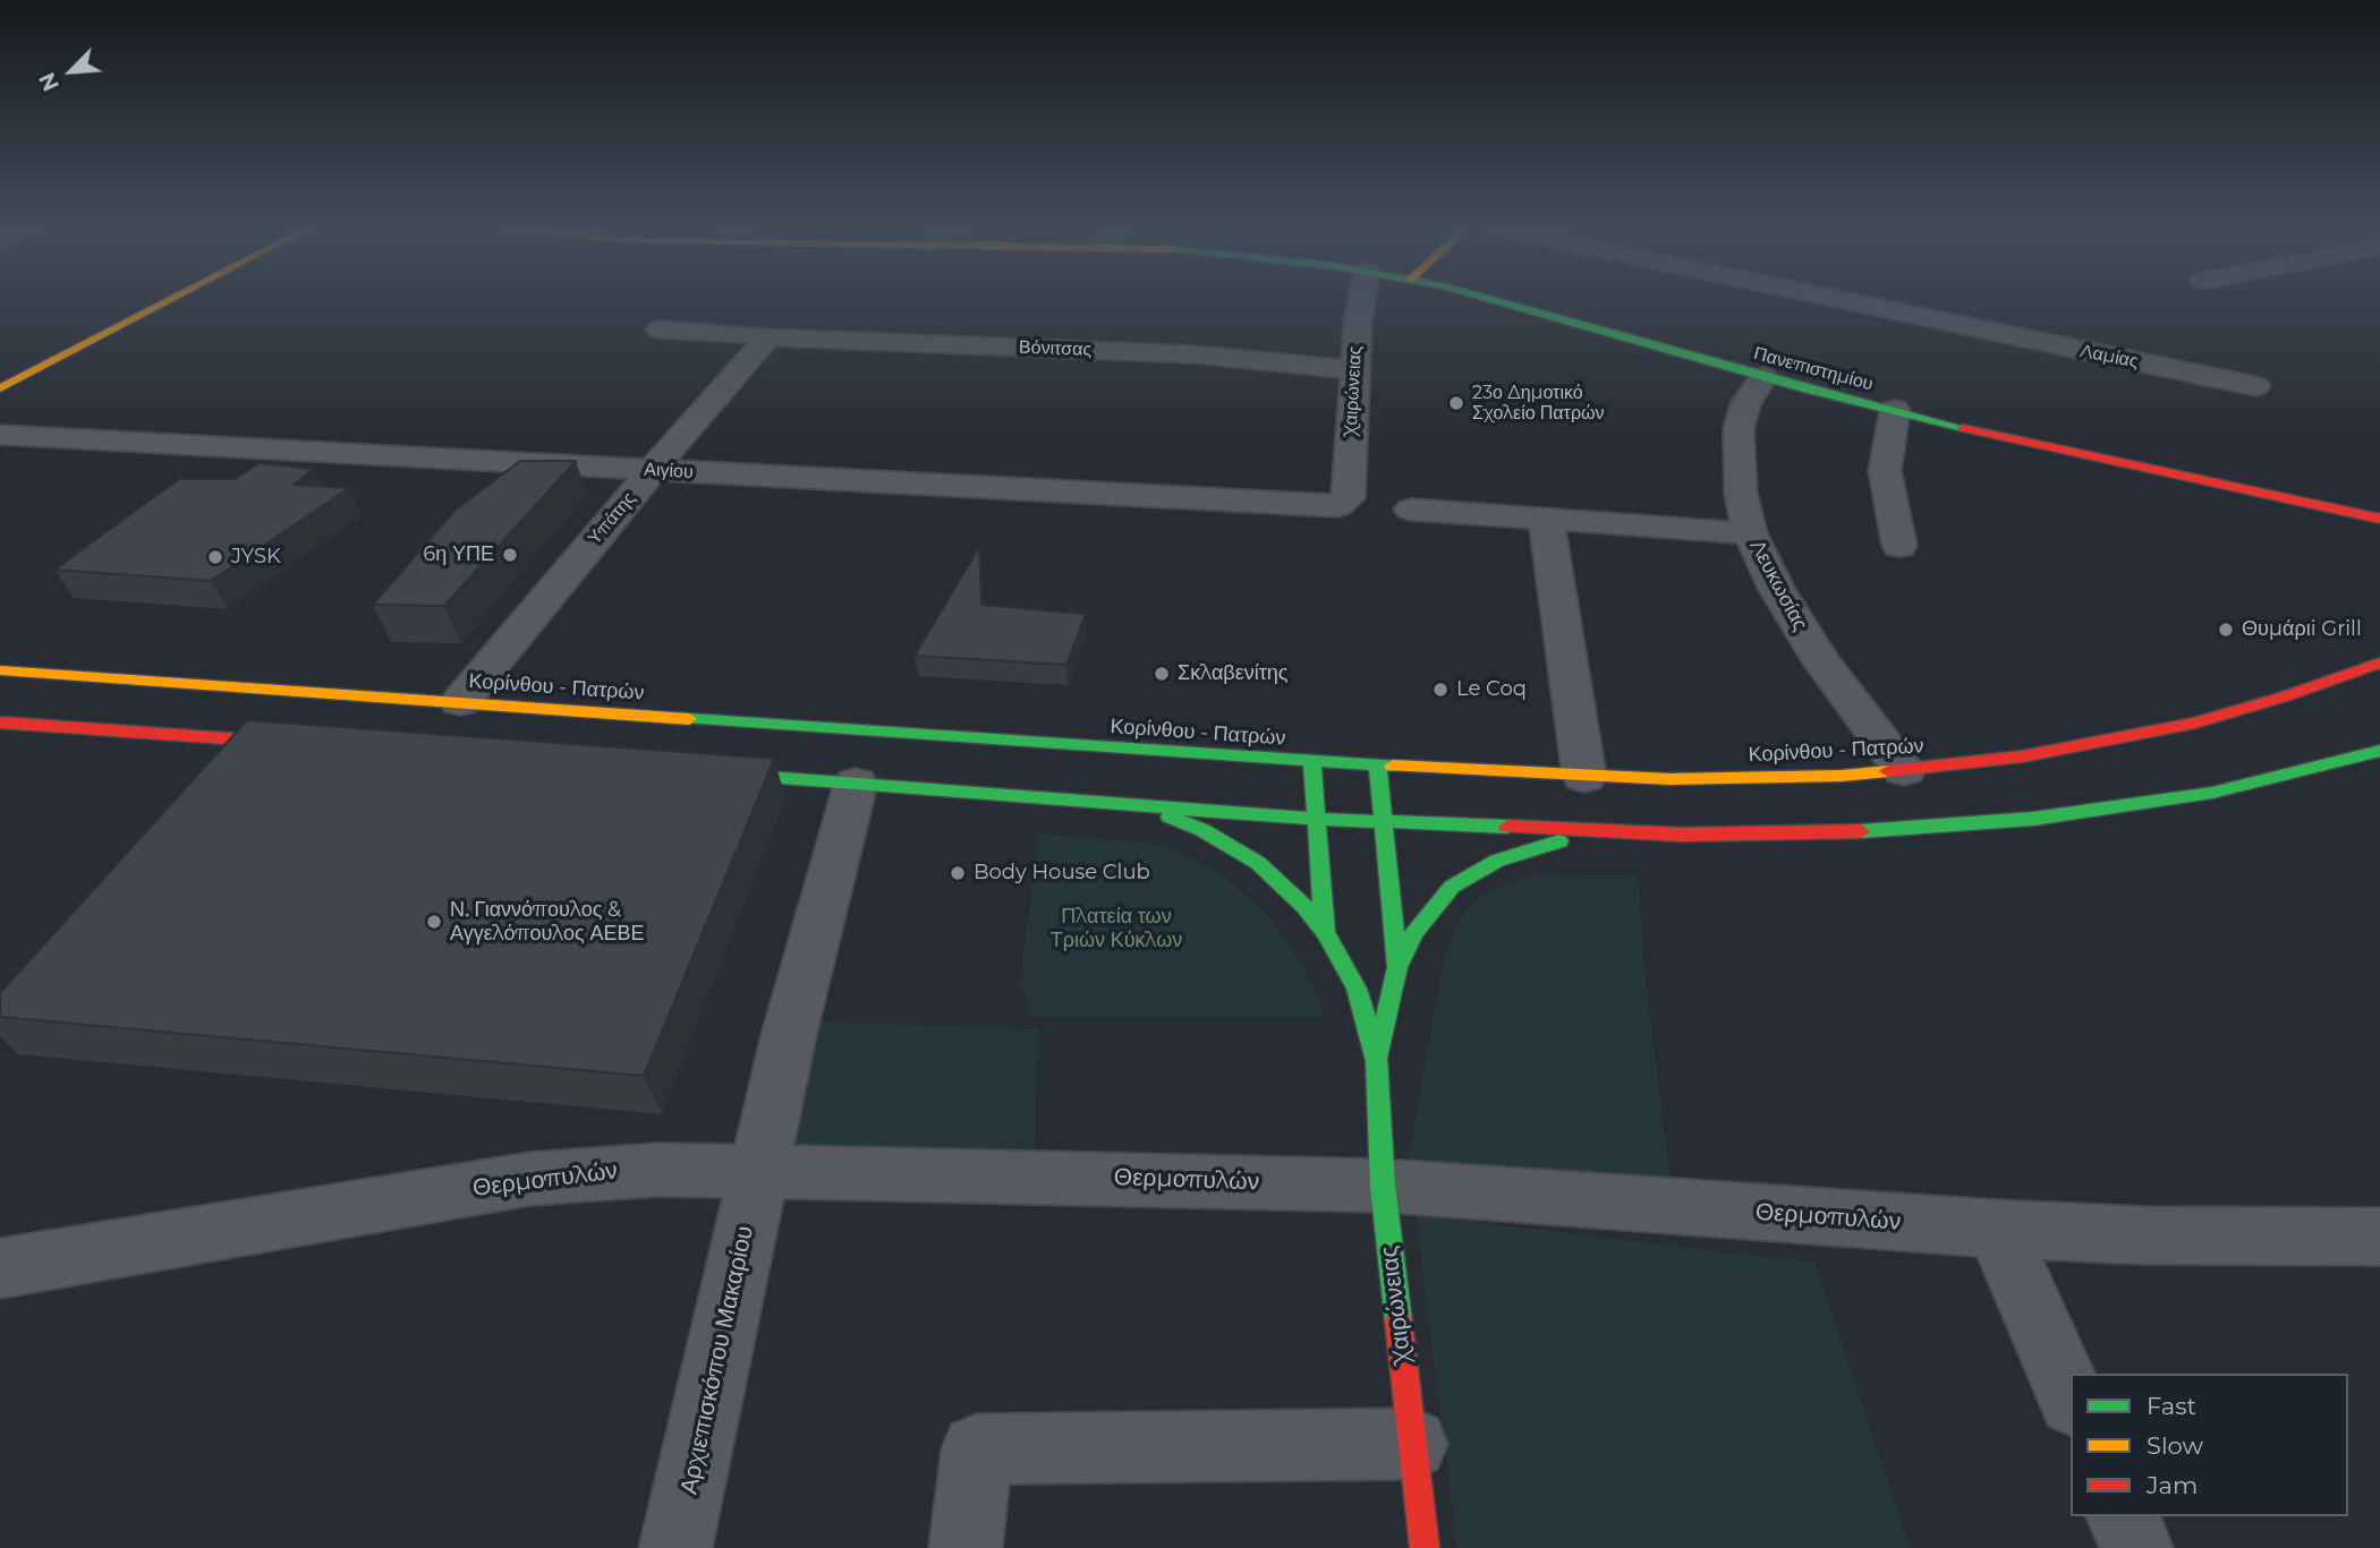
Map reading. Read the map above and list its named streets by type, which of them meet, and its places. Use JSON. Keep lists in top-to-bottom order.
{
  "streets": {
    "main road": ["Πανεπιστημίου", "Χαιρώνειας", "Κορίνθου - Πατρών"],
    "street": [
      "Βόνιτσας",
      "Λαμίας",
      "Αιγίου",
      "Υπάτης",
      "Λευκωσίας",
      "Θερμοπυλών",
      "Αρχιεπισκόπου Μακαρίου"
    ]
  },
  "crossings": [
    ["Βόνιτσας", "Χαιρώνειας"],
    ["Βόνιτσας", "Υπάτης"],
    ["Πανεπιστημίου", "Λευκωσίας"],
    ["Χαιρώνειας", "Αιγίου"],
    ["Χαιρώνειας", "Θερμοπυλών"],
    ["Αιγίου", "Υπάτης"],
    ["Υπάτης", "Κορίνθου - Πατρών"],
    ["Λευκωσίας", "Κορίνθου - Πατρών"],
    ["Θερμοπυλών", "Αρχιεπισκόπου Μακαρίου"]
  ],
  "parks": ["Πλατεία των Τριών Κύκλων"],
  "places": [
    "23ο Δημοτικό Σχολείο Πατρών",
    "6η ΥΠΕ",
    "JYSK",
    "Θυμάριi Grill",
    "Σκλαβενίτης",
    "Le Coq",
    "Body House Club",
    "Ν. Γιαννόπουλος & Αγγελόπουλος ΑΕΒΕ"
  ],
  "legend": ["Fast", "Slow", "Jam"],
  "north": "bottom left"
}
